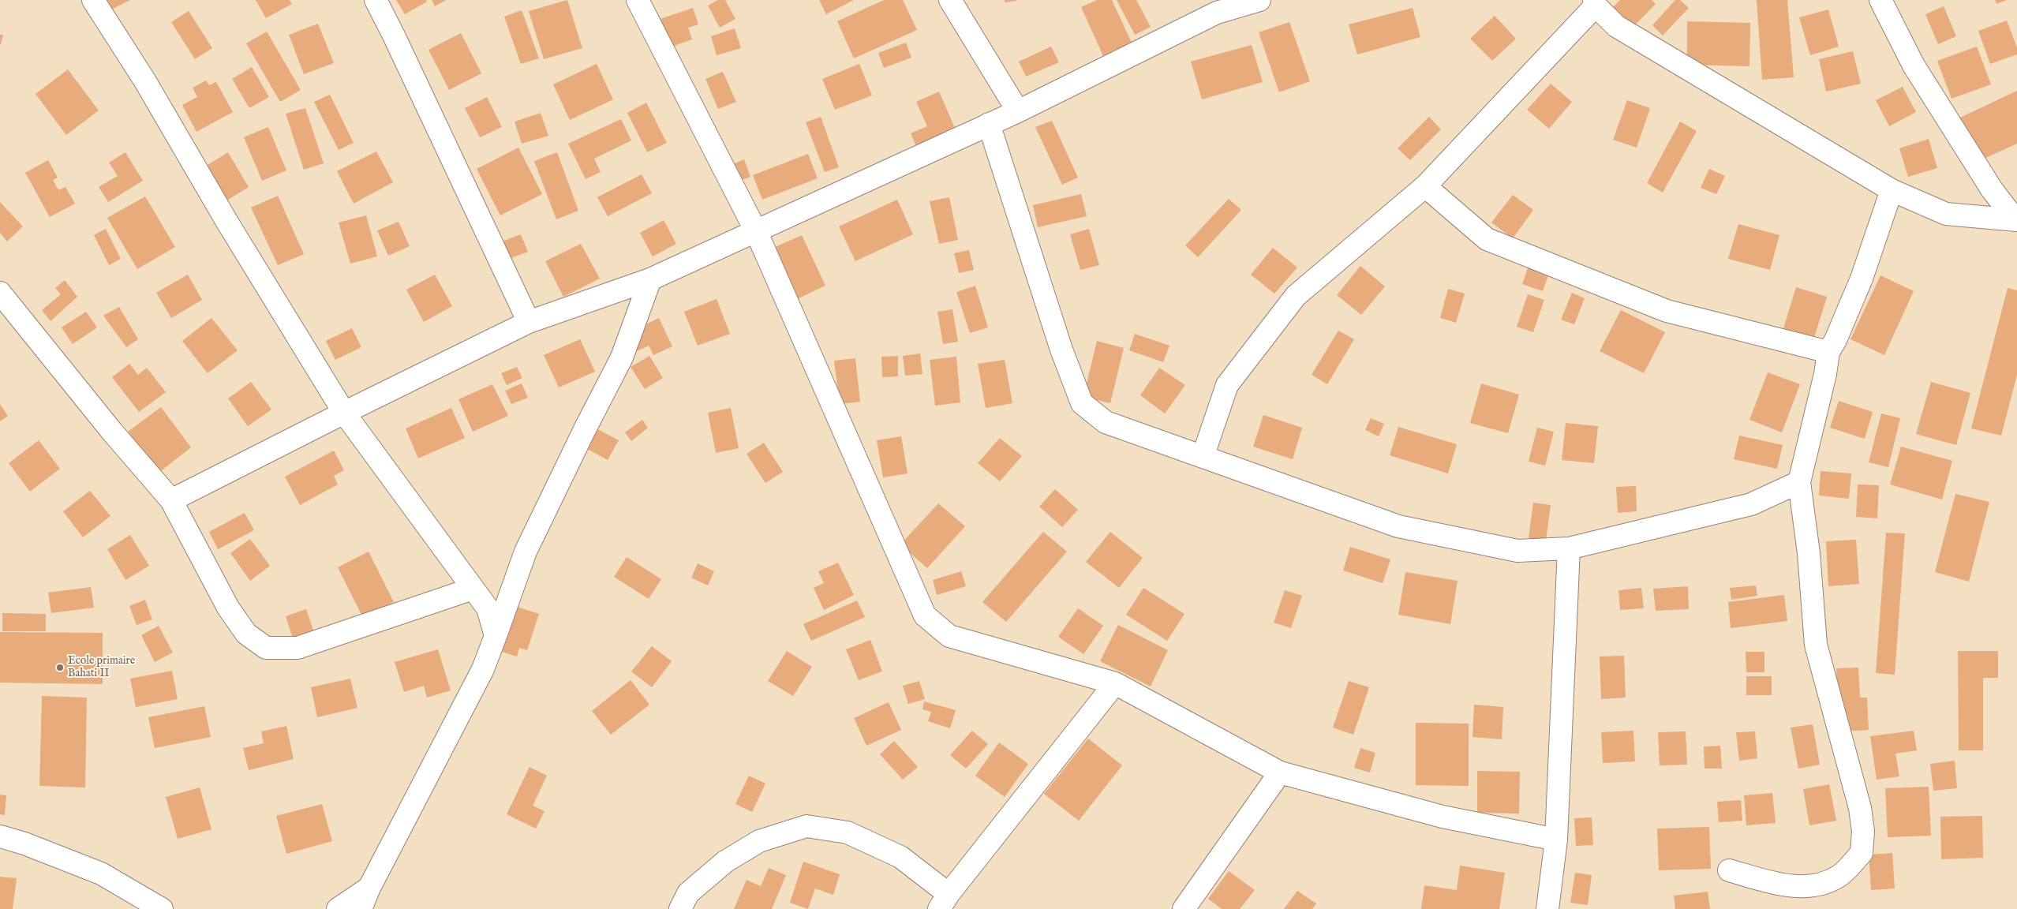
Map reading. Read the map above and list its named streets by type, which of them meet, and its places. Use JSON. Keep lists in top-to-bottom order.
{
  "places": ["Ecole primaire Bahati II"]
}
